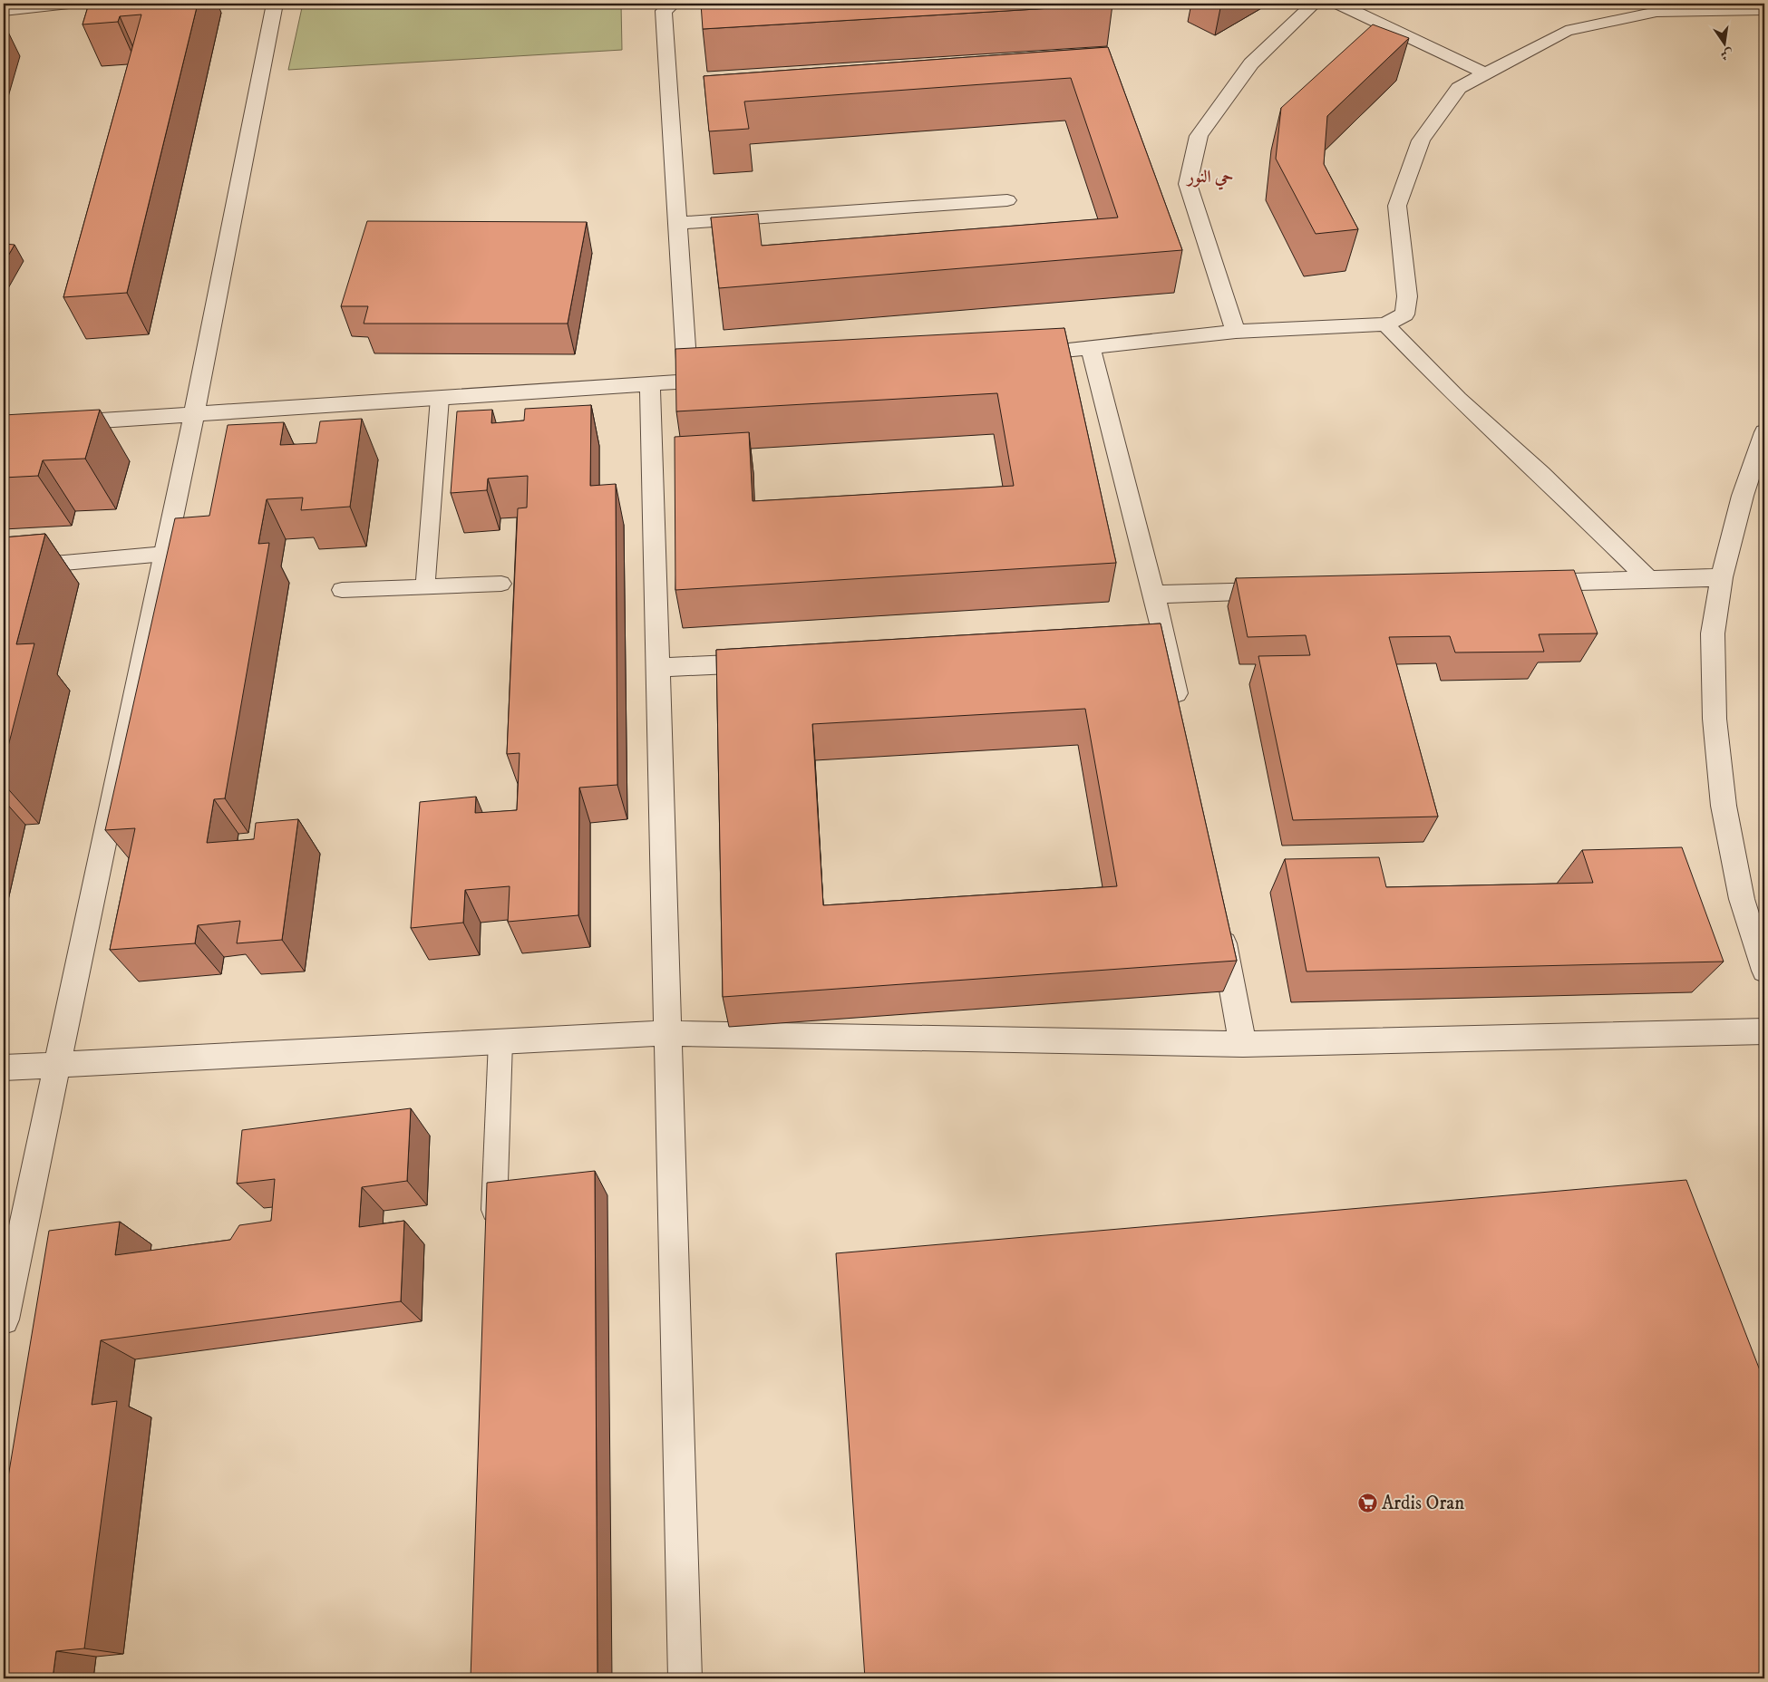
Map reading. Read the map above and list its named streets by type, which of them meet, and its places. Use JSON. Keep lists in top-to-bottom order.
{
  "districts": ["حي النور"],
  "places": {
    "supermarket": ["Ardis Oran"]
  },
  "north": "bottom"
}
